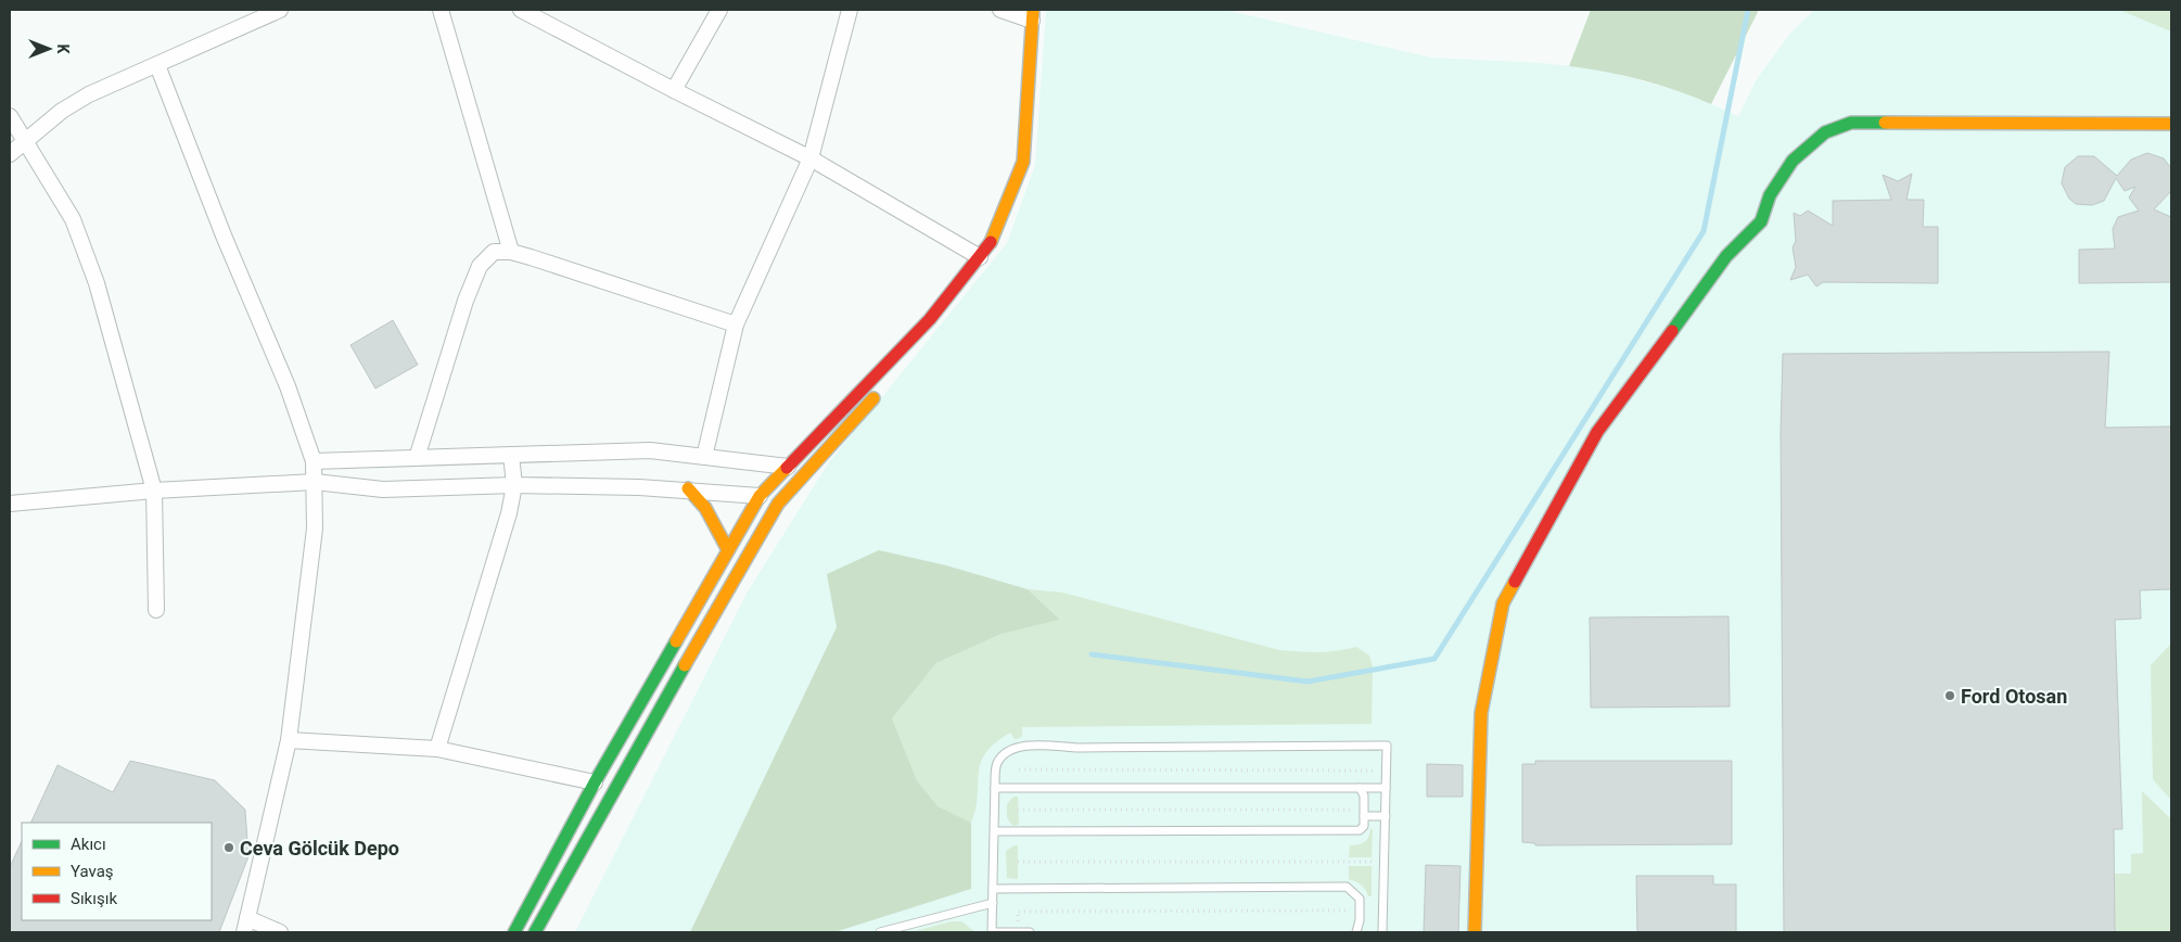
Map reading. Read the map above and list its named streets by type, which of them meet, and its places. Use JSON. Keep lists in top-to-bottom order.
{
  "places": ["Ford Otosan", "Ceva Gölcük Depo"],
  "legend": ["Akıcı", "Yavaş", "Sıkışık"],
  "north": "right"
}
